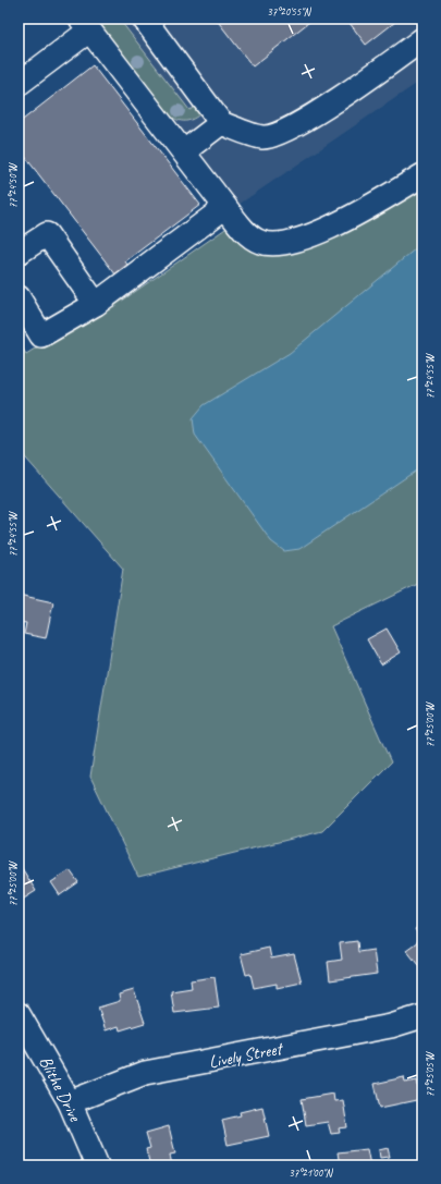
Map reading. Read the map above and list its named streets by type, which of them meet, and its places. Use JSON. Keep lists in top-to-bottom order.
{
  "streets": {
    "street": ["Lively Street", "Blithe Drive"]
  },
  "crossings": [
    ["Lively Street", "Blithe Drive"]
  ],
  "coordinates": [
    "37°20'55\"N",
    "77°24'50\"W",
    "77°24'55\"W",
    "77°25'00\"W",
    "77°25'05\"W",
    "37°21'00\"N"
  ]
}
